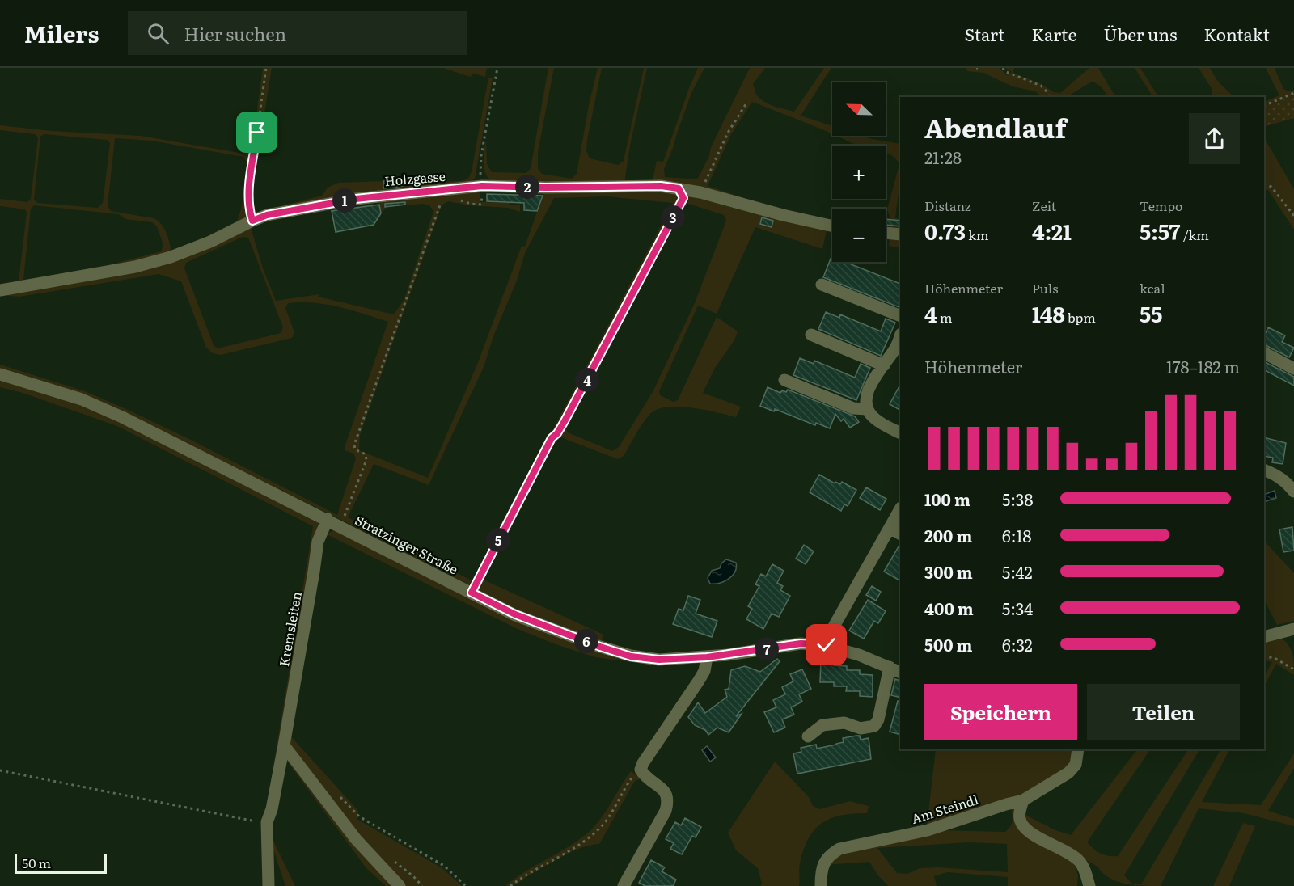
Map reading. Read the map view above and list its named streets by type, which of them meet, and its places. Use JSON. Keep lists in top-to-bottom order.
{
  "streets": {
    "street": [
      "Holzgasse",
      "Stratzinger Straße",
      "Kremsleiten",
      "Am Steindl"
    ]
  },
  "crossings": [
    ["Stratzinger Straße", "Kremsleiten"]
  ],
  "scale_bar": "50 m",
  "north": "top left",
  "page": {
    "header": "Milers",
    "search": "Hier suchen",
    "nav": [
      "Start",
      "Karte",
      "Über uns",
      "Kontakt"
    ],
    "map_buttons": ["+", "−"],
    "heading": ["Abendlauf", "21:28"],
    "pins": [
      "2",
      "1",
      "3",
      "4",
      "5",
      "6",
      "7"
    ],
    "stats": [
      ["Distanz", "0.73 km"],
      ["Zeit", "4:21"],
      ["Tempo", "5:57 /km"],
      ["Höhenmeter", "4 m"],
      ["Puls", "148 bpm"],
      ["kcal", "55"]
    ],
    "chart": ["Höhenmeter", "178–182 m"],
    "list": [
      {
        "name": "100 m",
        "note": "5:38"
      },
      {
        "name": "200 m",
        "note": "6:18"
      },
      {
        "name": "300 m",
        "note": "5:42"
      },
      {
        "name": "400 m",
        "note": "5:34"
      },
      {
        "name": "500 m",
        "note": "6:32"
      }
    ],
    "buttons": ["Speichern", "Teilen"],
    "scale": "50 m"
  }
}
